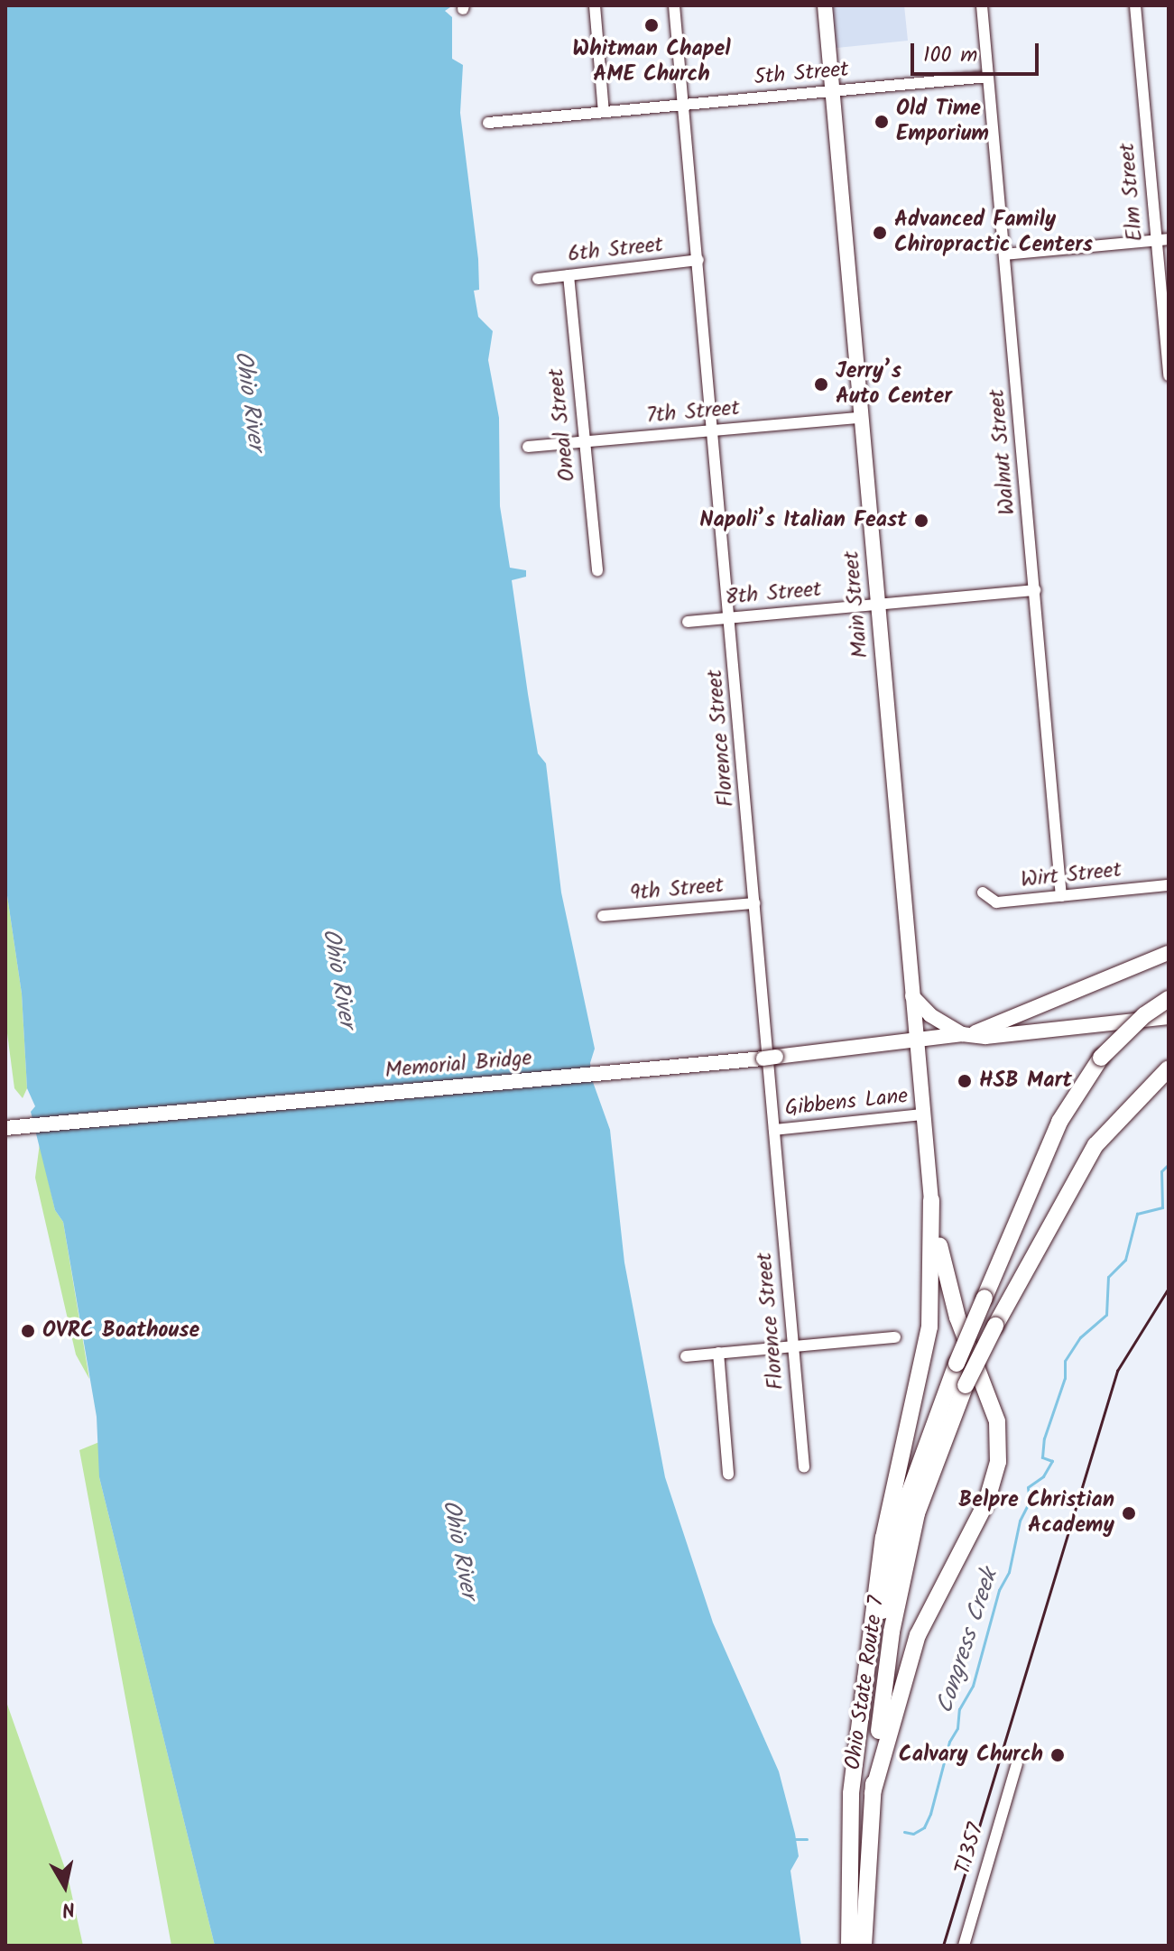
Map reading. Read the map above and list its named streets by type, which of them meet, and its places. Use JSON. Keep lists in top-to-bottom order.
{
  "streets": {
    "highway": ["Ohio State Route 7"],
    "main road": ["Main Street", "Memorial Bridge"],
    "street": [
      "5th Street",
      "Elm Street",
      "6th Street",
      "7th Street",
      "Oneal Street",
      "Walnut Street",
      "8th Street",
      "Florence Street",
      "Wirt Street",
      "9th Street",
      "Gibbens Lane",
      "T1357"
    ]
  },
  "crossings": [
    ["5th Street", "Walnut Street"],
    ["5th Street", "Main Street"],
    ["5th Street", "Florence Street"],
    ["6th Street", "Oneal Street"],
    ["6th Street", "Florence Street"],
    ["7th Street", "Oneal Street"],
    ["7th Street", "Main Street"],
    ["7th Street", "Florence Street"],
    ["Walnut Street", "8th Street"],
    ["Walnut Street", "Wirt Street"],
    ["8th Street", "Main Street"],
    ["8th Street", "Florence Street"],
    ["Main Street", "Memorial Bridge"],
    ["Main Street", "Gibbens Lane"],
    ["Florence Street", "9th Street"],
    ["Florence Street", "Gibbens Lane"]
  ],
  "water": ["Ohio River", "Congress Creek"],
  "places": [
    "Whitman Chapel AME Church",
    "Old Time Emporium",
    "Advanced Family Chiropractic Centers",
    "Jerry’s Auto Center",
    "Napoli’s Italian Feast",
    "HSB Mart",
    "OVRC Boathouse",
    "Belpre Christian Academy",
    "Calvary Church"
  ],
  "scale_bar": "100 m",
  "north": "bottom"
}
